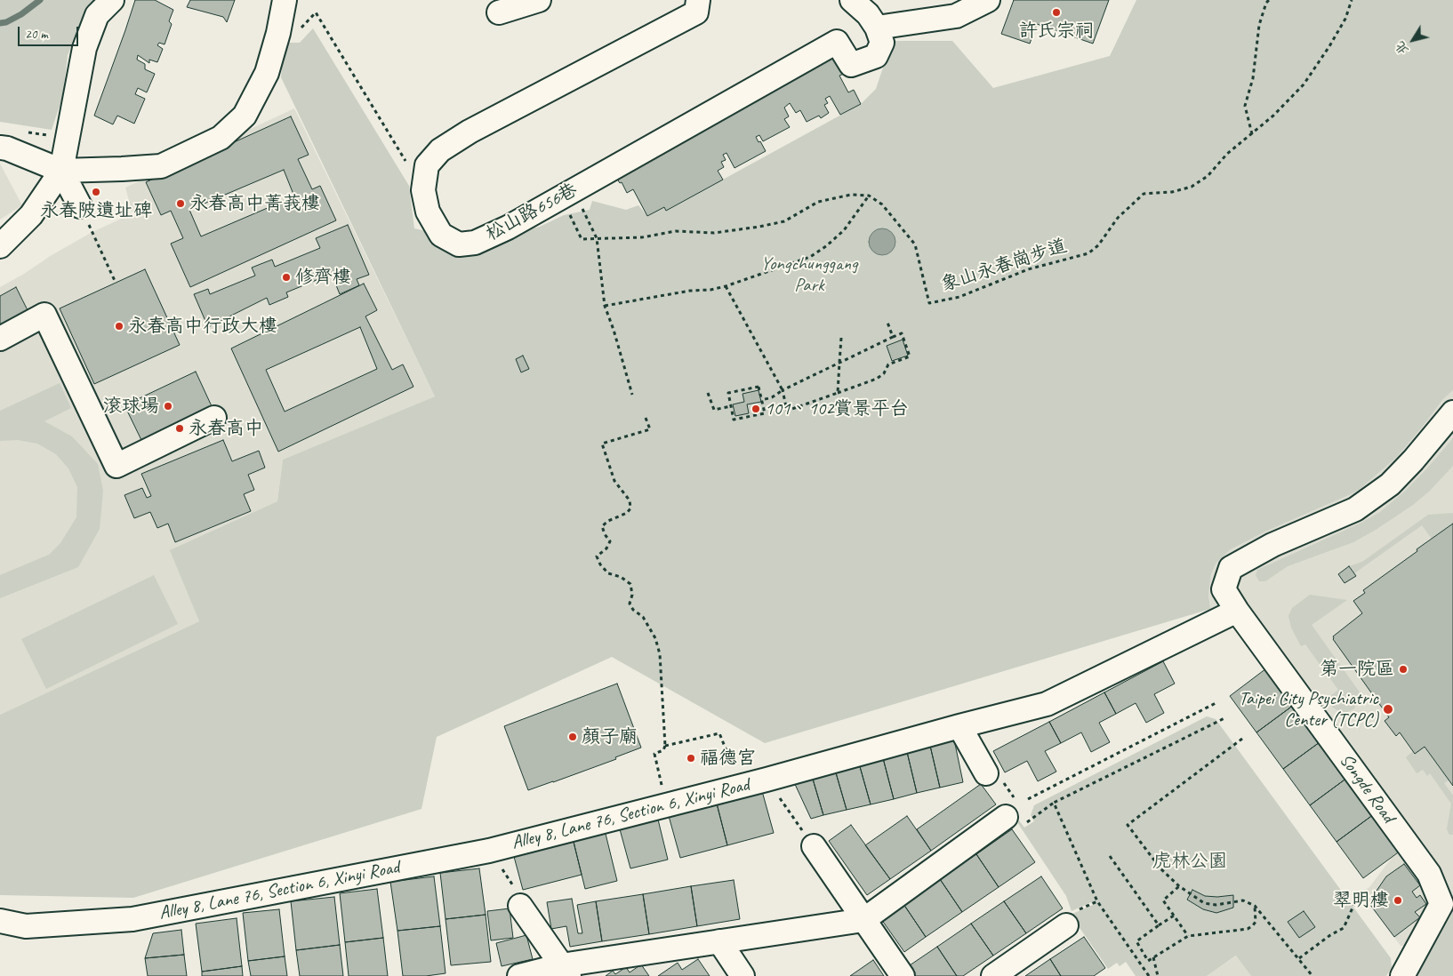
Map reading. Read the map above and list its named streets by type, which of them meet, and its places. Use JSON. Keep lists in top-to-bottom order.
{
  "streets": {
    "street": ["松山路656巷", "Songde Road", "Alley 8, Lane 76, Section 6, Xinyi Road"],
    "path": ["象山永春崗步道"]
  },
  "crossings": [
    ["Songde Road", "Alley 8, Lane 76, Section 6, Xinyi Road"]
  ],
  "parks": ["Yongchunggang Park", "虎林公園"],
  "places": [
    "許氏宗祠",
    "永春陂遺址碑",
    "永春高中菁莪樓",
    "修齊樓",
    "永春高中行政大樓",
    "滾球場",
    "101、102賞景平台",
    "永春高中",
    "第一院區",
    "Taipei City Psychiatric Center (TCPC)",
    "顏子廟",
    "福德宮",
    "翠明樓"
  ],
  "scale_bar": "20 m",
  "north": "bottom left"
}
